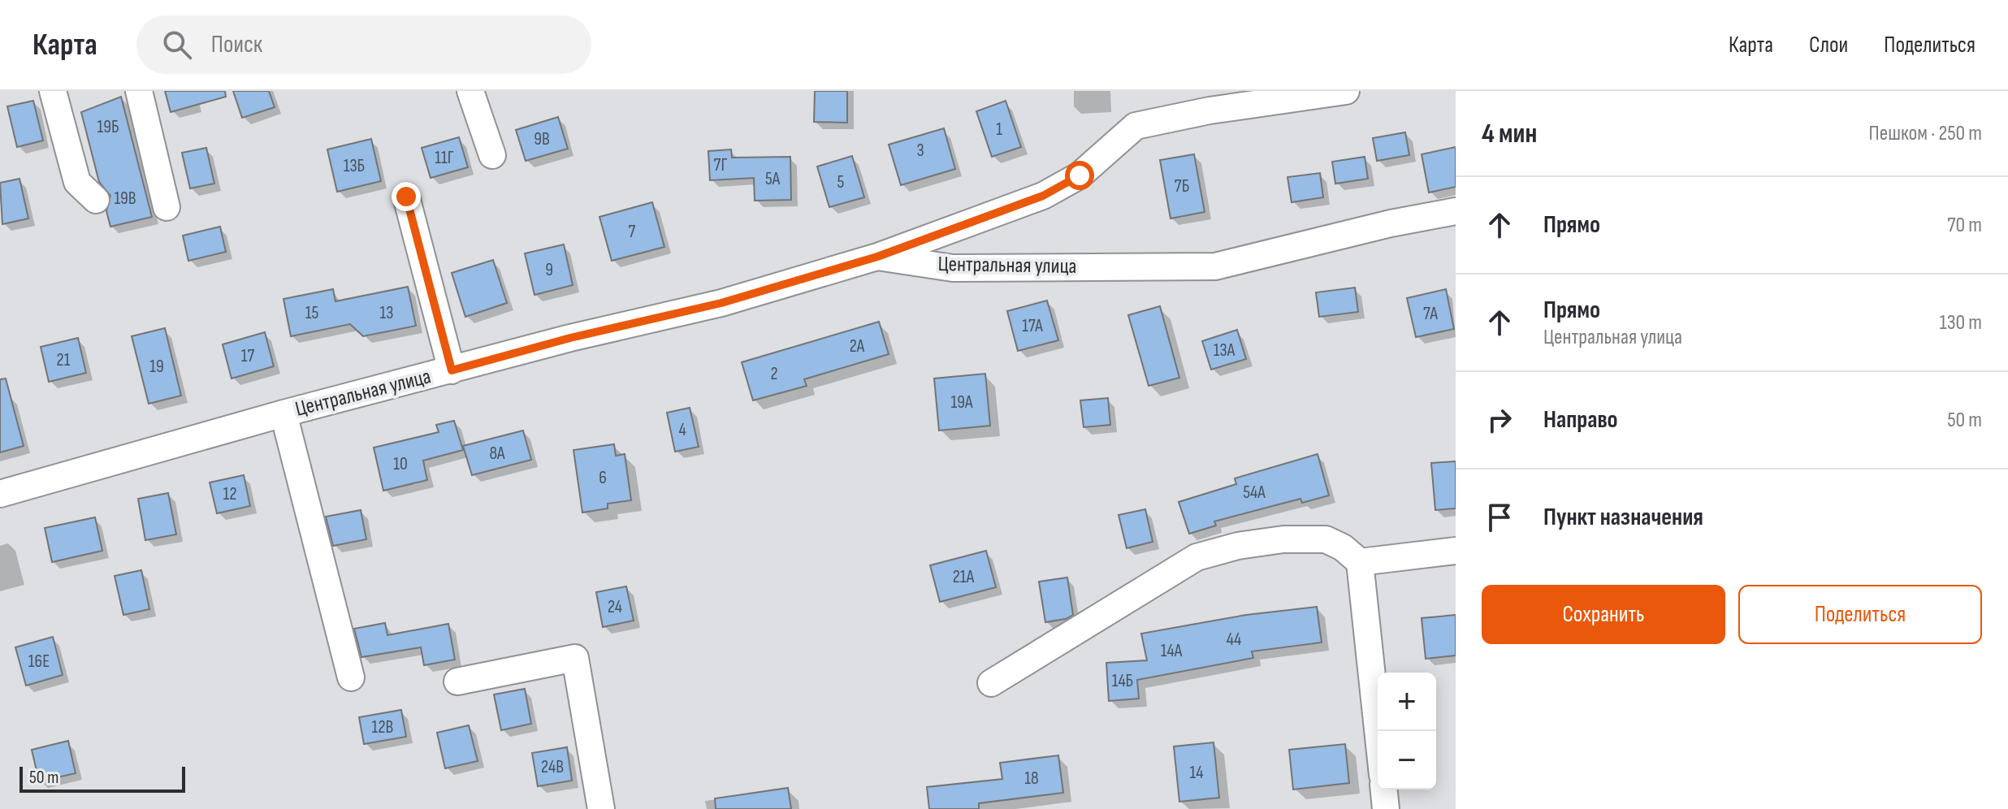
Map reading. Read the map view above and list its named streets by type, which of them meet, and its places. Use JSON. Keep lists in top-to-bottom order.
{
  "streets": {
    "street": ["Центральная улица"]
  },
  "house_numbers": [
    "19Б",
    "1",
    "9В",
    "3",
    "11Г",
    "7Г",
    "13Б",
    "5А",
    "5",
    "7Б",
    "19В",
    "7",
    "9",
    "15",
    "13",
    "7А",
    "17А",
    "2А",
    "13А",
    "17",
    "21",
    "19",
    "2",
    "19А",
    "4",
    "8А",
    "10",
    "6",
    "54А",
    "12",
    "21А",
    "24",
    "44",
    "14А",
    "16Е",
    "14Б",
    "12В",
    "24В",
    "14",
    "18"
  ],
  "scale_bar": "50 m",
  "page": {
    "header": "Карта",
    "search": "Поиск",
    "nav": ["Карта", "Слои", "Поделиться"],
    "heading": ["4 мин", "Пешком · 250 m"],
    "list": [
      ["Прямо", "70 m"],
      ["Прямо", "Центральная улица", "130 m"],
      ["Направо", "50 m"],
      "Пункт назначения"
    ],
    "buttons": ["Сохранить", "Поделиться"],
    "map_buttons": ["+", "−"],
    "scale": "50 m"
  }
}
